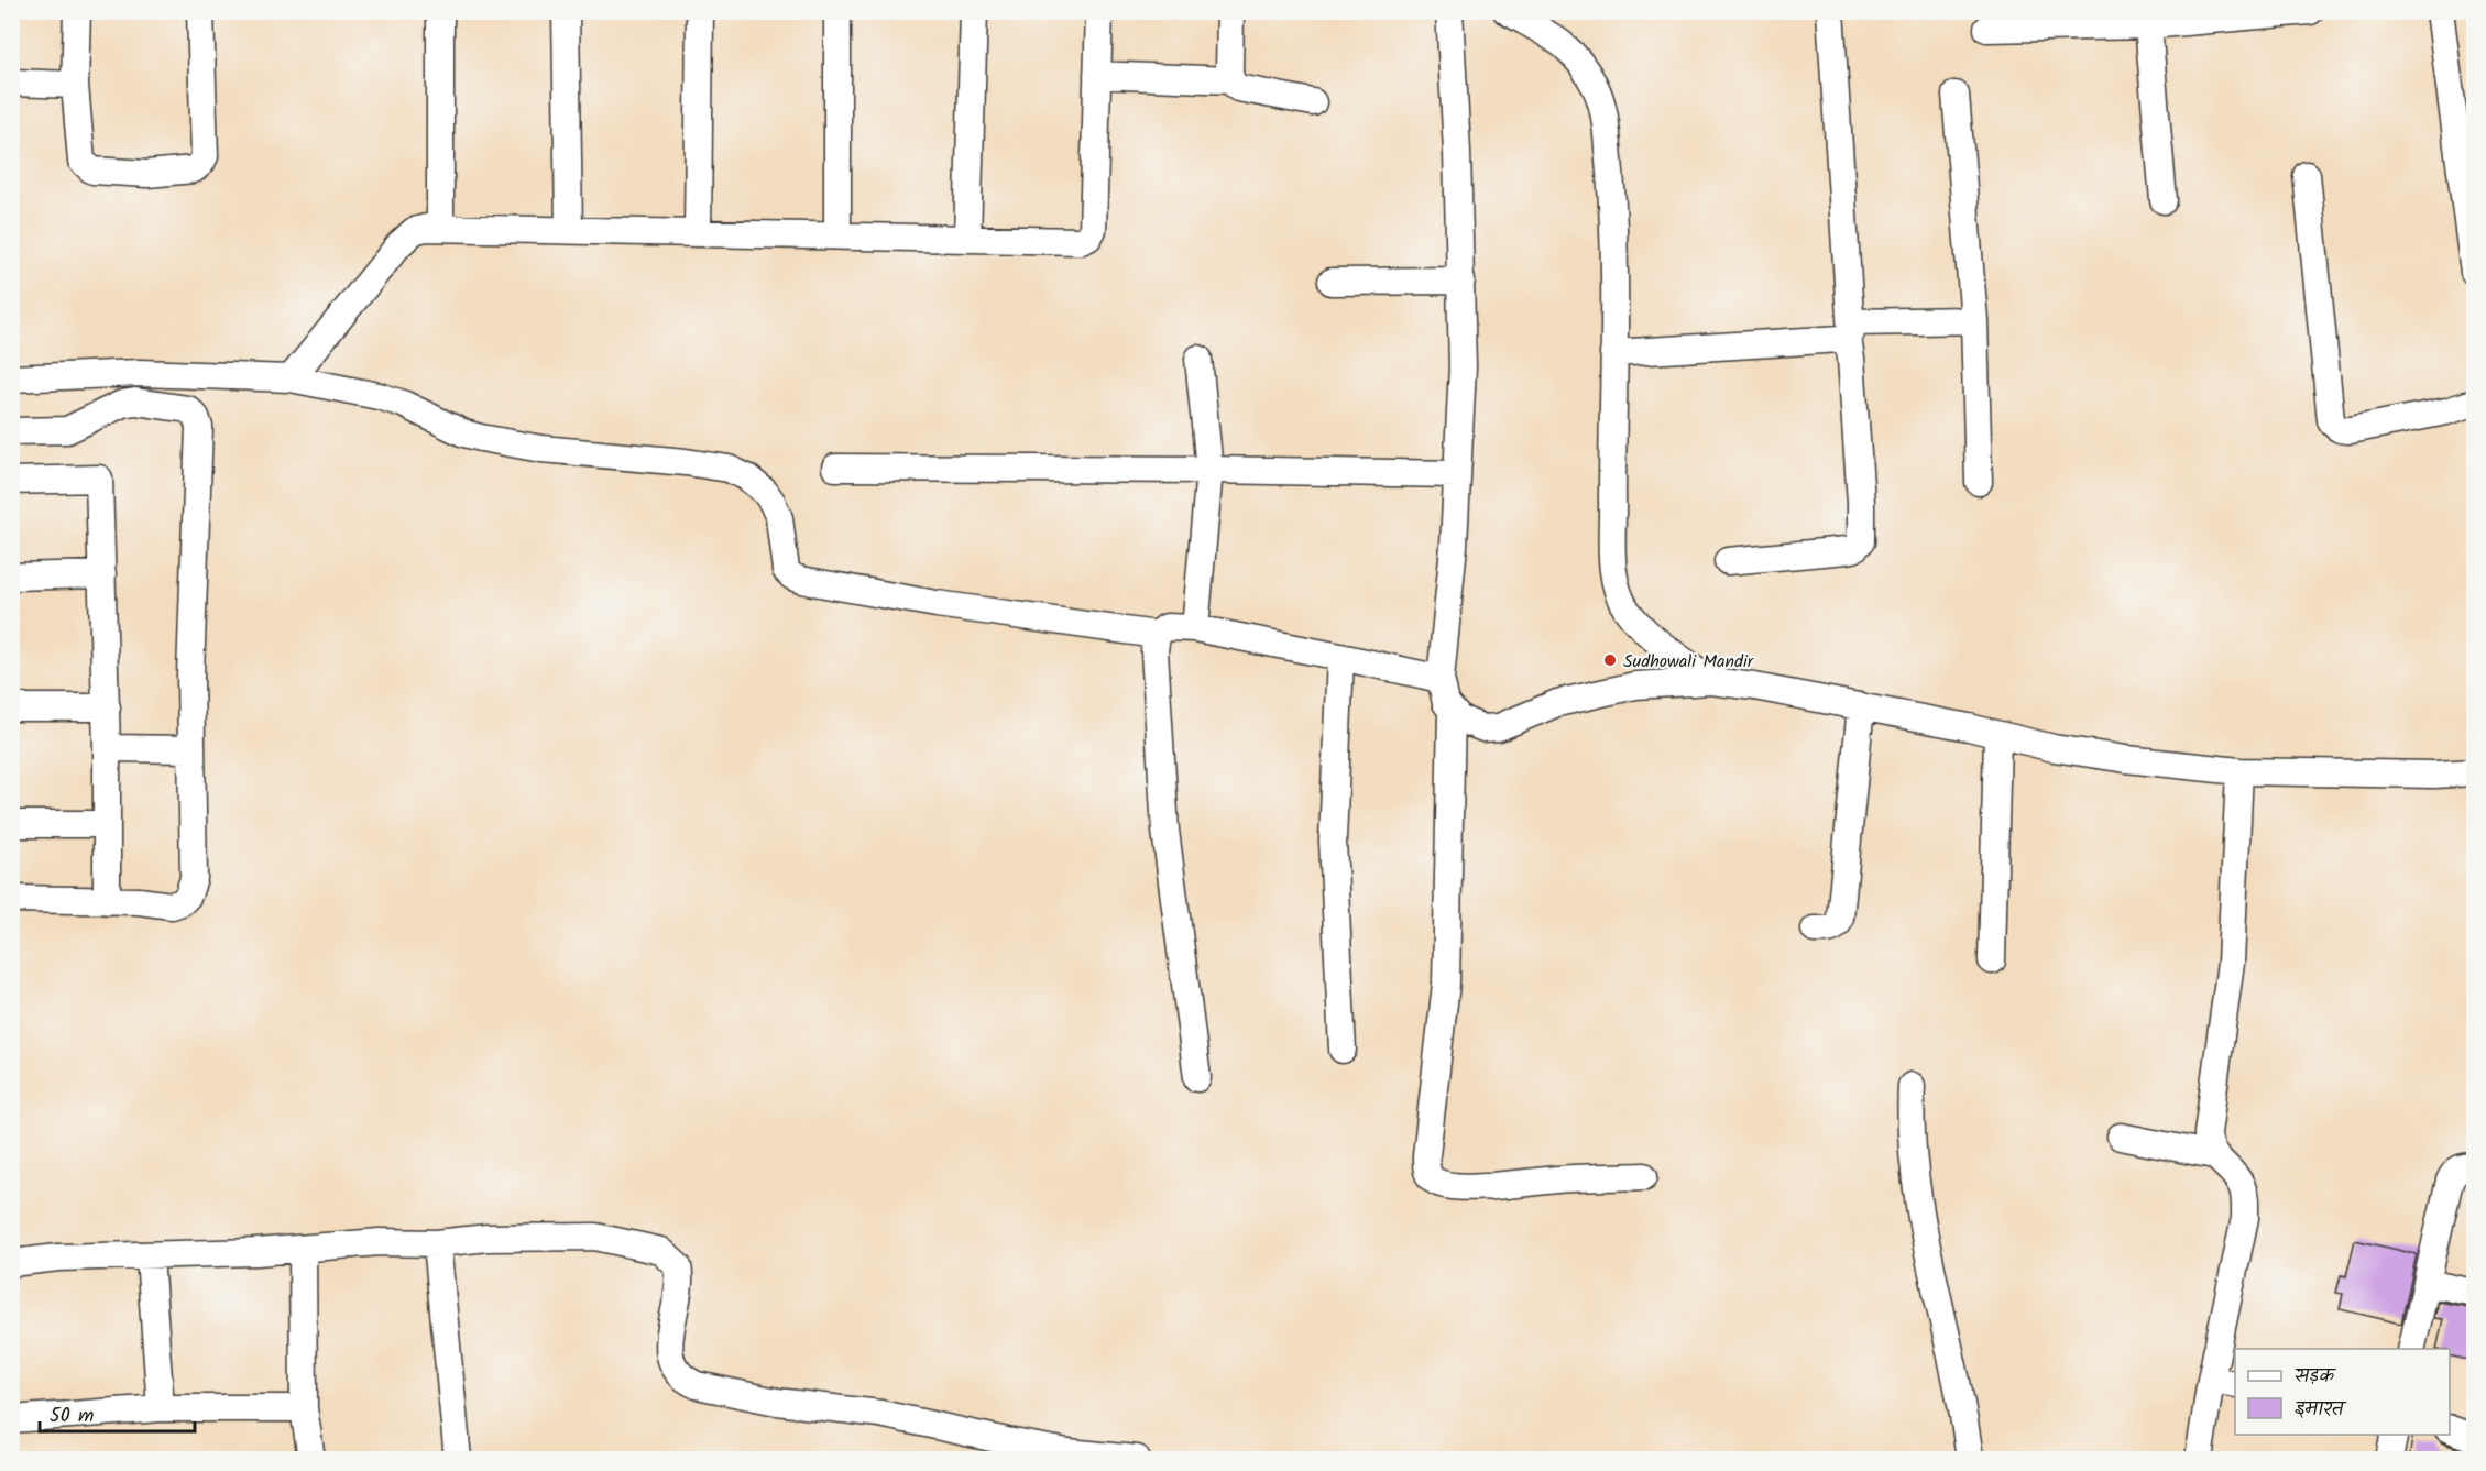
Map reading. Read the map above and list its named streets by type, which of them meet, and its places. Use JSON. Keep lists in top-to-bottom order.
{
  "places": ["Sudhowali Mandir"],
  "legend": ["सड़क", "इमारत"],
  "scale_bar": "50 m"
}
